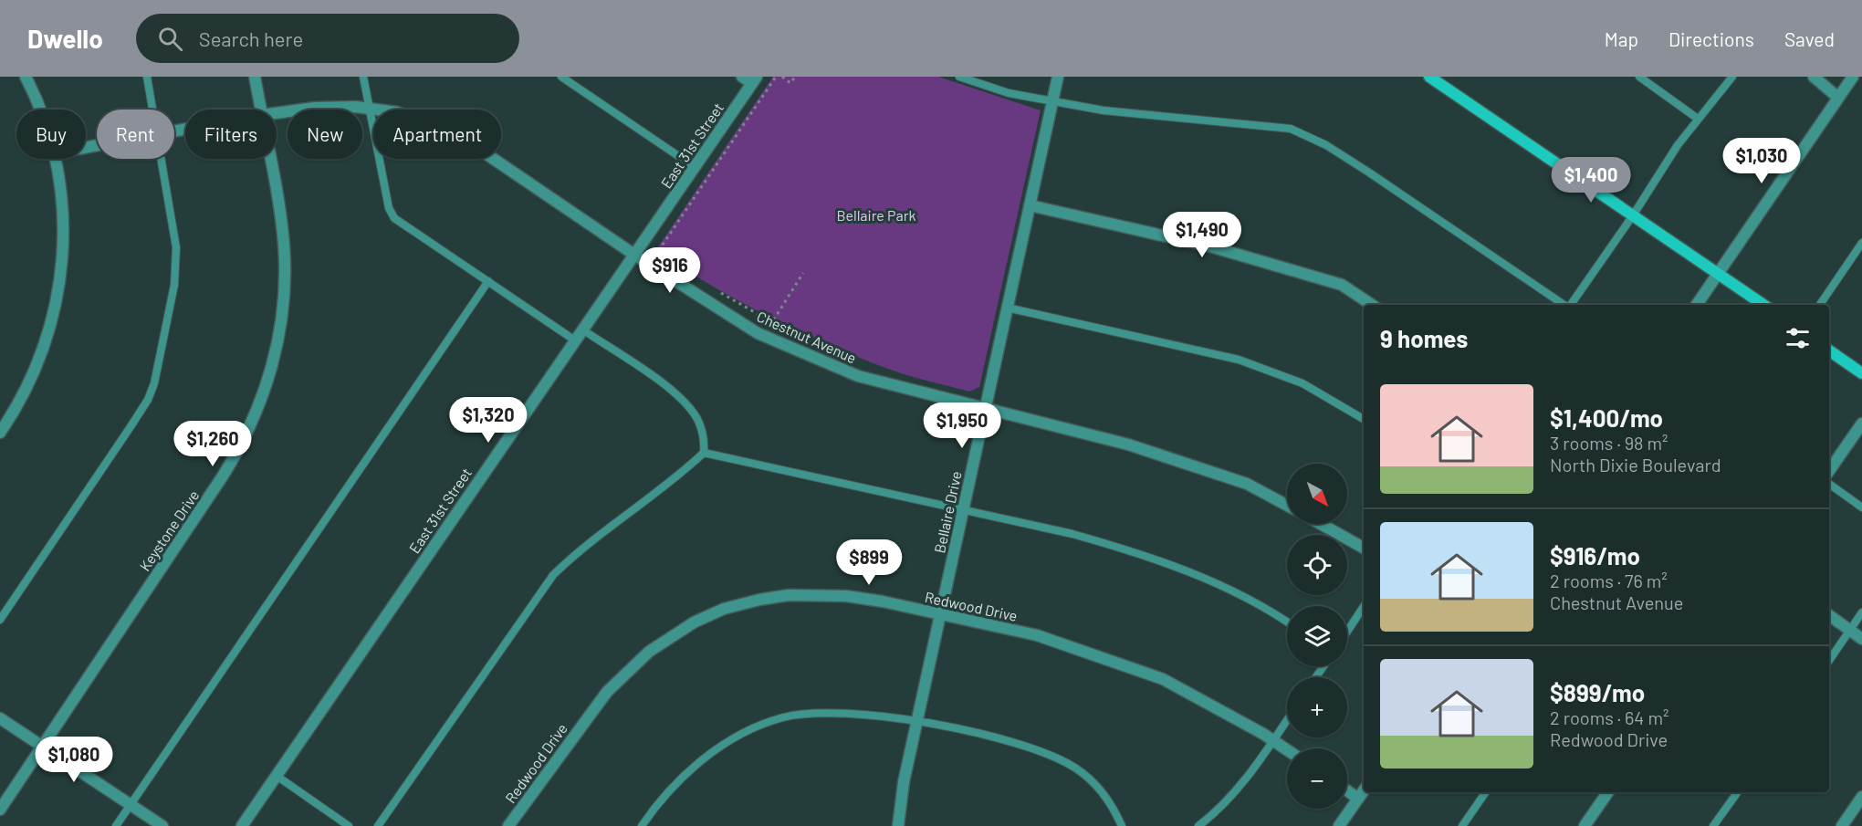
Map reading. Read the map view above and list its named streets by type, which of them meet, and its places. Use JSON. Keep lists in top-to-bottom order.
{
  "streets": {
    "street": [
      "East 31st Street",
      "Chestnut Avenue",
      "Bellaire Drive",
      "Keystone Drive",
      "Redwood Drive"
    ]
  },
  "crossings": [
    ["East 31st Street", "Chestnut Avenue"],
    ["Chestnut Avenue", "Bellaire Drive"],
    ["Bellaire Drive", "Redwood Drive"]
  ],
  "parks": ["Bellaire Park"],
  "north": "bottom right",
  "page": {
    "header": "Dwello",
    "search": "Search here",
    "nav": ["Map", "Directions", "Saved"],
    "chip": [
      "Buy",
      "Rent",
      "Filters",
      "New",
      "Apartment"
    ],
    "price": [
      "$1,030",
      "$1,400",
      "$1,490",
      "$916",
      "$1,320",
      "$1,950",
      "$1,260",
      "$899",
      "$1,080"
    ],
    "heading": "9 homes",
    "list": [
      {
        "name": "$1,400/mo",
        "note": "3 rooms · 98 m² · North Dixie Boulevard"
      },
      {
        "name": "$916/mo",
        "note": "2 rooms · 76 m² · Chestnut Avenue"
      },
      {
        "name": "$899/mo",
        "note": "2 rooms · 64 m² · Redwood Drive"
      }
    ],
    "map_buttons": ["+", "−"]
  }
}
